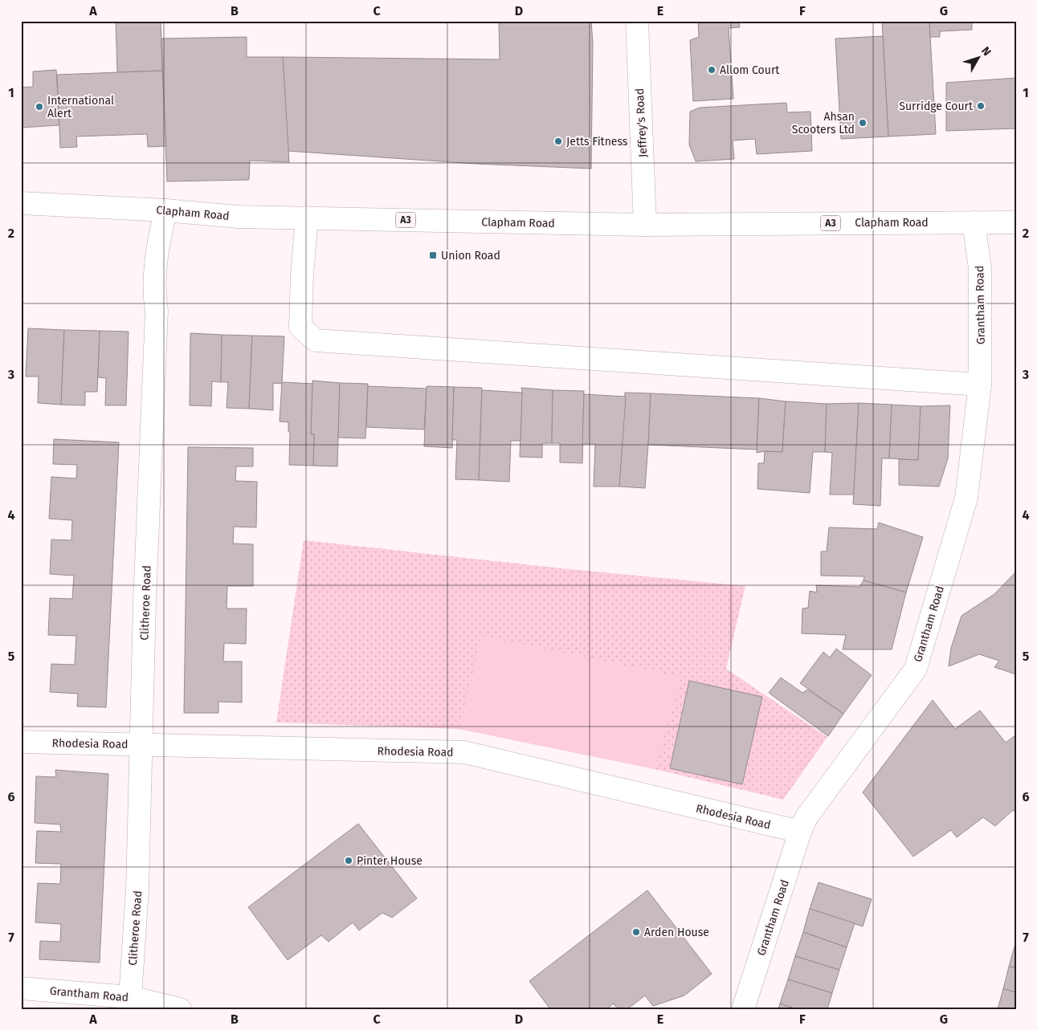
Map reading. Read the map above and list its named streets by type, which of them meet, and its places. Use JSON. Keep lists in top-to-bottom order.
{
  "streets": {
    "main road": [
      "Jeffrey's Road",
      "Clapham Road",
      "A3",
      "Grantham Road",
      "Clitheroe Road",
      "Rhodesia Road"
    ]
  },
  "crossings": [
    ["Jeffrey's Road", "Clapham Road"],
    ["Clapham Road", "Grantham Road"],
    ["Clapham Road", "Clitheroe Road"],
    ["Grantham Road", "Clitheroe Road"],
    ["Grantham Road", "Rhodesia Road"],
    ["Clitheroe Road", "Rhodesia Road"]
  ],
  "places": {
    "other": [
      "Allom Court",
      "Surridge Court",
      "International Alert",
      "Ahsan Scooters Ltd",
      "Jetts Fitness",
      "Pinter House",
      "Arden House"
    ],
    "transit": ["Union Road"]
  },
  "north": "top right",
  "grid": {
    "columns": [
      "A",
      "B",
      "C",
      "D",
      "E",
      "F",
      "G"
    ],
    "rows": [
      "1",
      "2",
      "3",
      "4",
      "5",
      "6",
      "7"
    ]
  }
}
